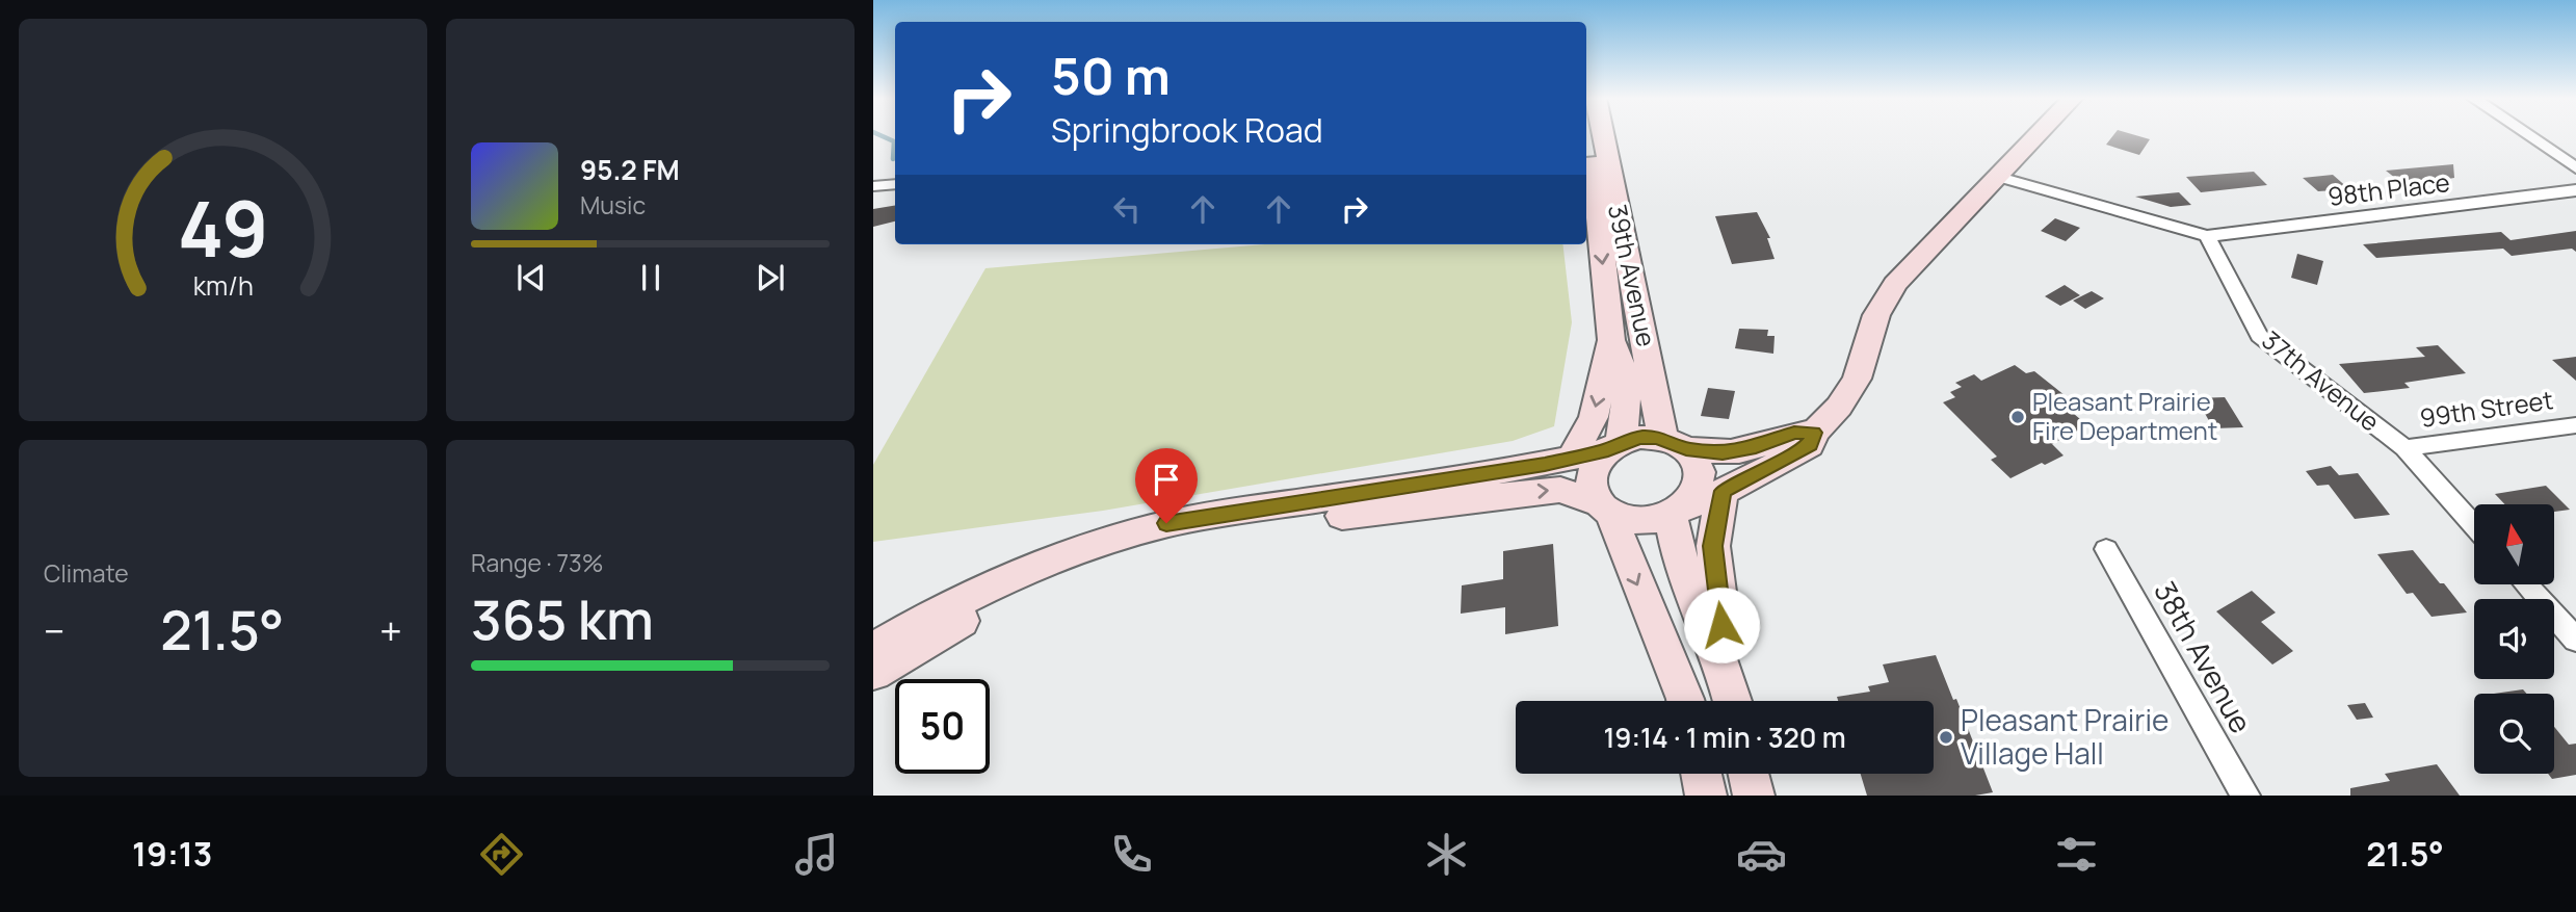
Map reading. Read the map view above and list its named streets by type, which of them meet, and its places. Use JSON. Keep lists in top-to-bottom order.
{
  "streets": {
    "main road": ["39th Avenue"],
    "street": [
      "98th Place",
      "37th Avenue",
      "99th Street",
      "38th Avenue"
    ]
  },
  "crossings": [
    ["98th Place", "37th Avenue"],
    ["37th Avenue", "99th Street"]
  ],
  "places": ["Pleasant Prairie Fire Department", "Pleasant Prairie Village Hall"],
  "north": "top",
  "page": {
    "turn": ["50 m", "Springbrook Road"],
    "song": ["95.2 FM", "Music"],
    "tile": [
      "Climate",
      ["Range · 73%", "365 km"]
    ],
    "heat": ["−", "21.5°", "+"],
    "limit": "50",
    "trip": "19:14 · 1 min · 320 m",
    "tabs": ["19:13", "21.5°"],
    "gauge": ["49", "km/h"]
  }
}
